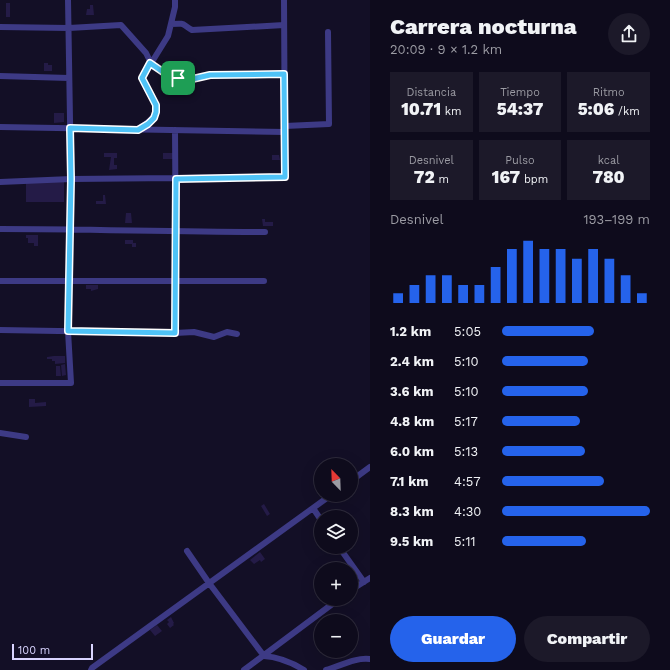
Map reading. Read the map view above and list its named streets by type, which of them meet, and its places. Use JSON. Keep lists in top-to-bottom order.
{
  "scale_bar": "100 m",
  "north": "top left",
  "page": {
    "heading": ["Carrera nocturna", "20:09 · 9 × 1.2 km"],
    "stats": [
      ["Distancia", "10.71 km"],
      ["Tiempo", "54:37"],
      ["Ritmo", "5:06 /km"],
      ["Desnivel", "72 m"],
      ["Pulso", "167 bpm"],
      ["kcal", "780"]
    ],
    "chart": ["Desnivel", "193–199 m"],
    "list": [
      {
        "name": "1.2 km",
        "note": "5:05"
      },
      {
        "name": "2.4 km",
        "note": "5:10"
      },
      {
        "name": "3.6 km",
        "note": "5:10"
      },
      {
        "name": "4.8 km",
        "note": "5:17"
      },
      {
        "name": "6.0 km",
        "note": "5:13"
      },
      {
        "name": "7.1 km",
        "note": "4:57"
      },
      {
        "name": "8.3 km",
        "note": "4:30"
      },
      {
        "name": "9.5 km",
        "note": "5:11"
      }
    ],
    "map_buttons": ["+", "−"],
    "buttons": ["Guardar", "Compartir"],
    "scale": "100 m"
  }
}
